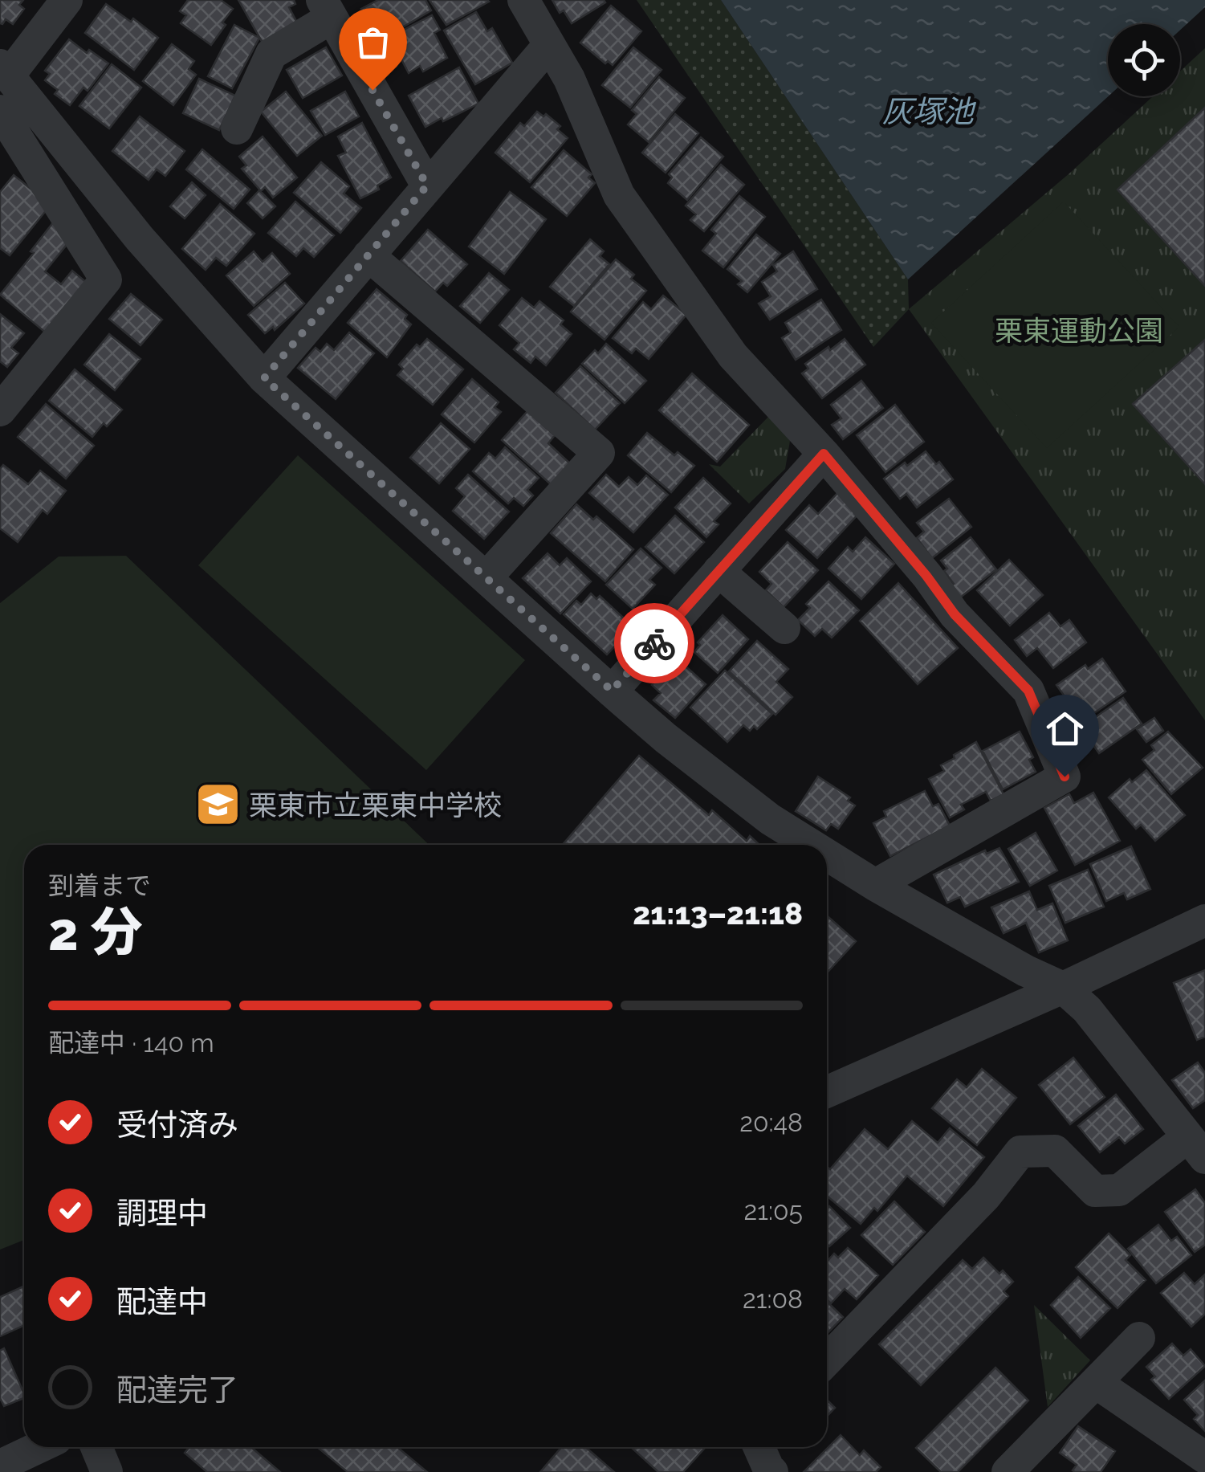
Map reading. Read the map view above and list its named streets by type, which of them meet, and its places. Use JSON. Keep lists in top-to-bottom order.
{
  "water": ["灰塚池"],
  "parks": ["栗東運動公園"],
  "places": {
    "school or university": ["栗東市立栗東中学校"]
  },
  "page": {
    "heading": ["2 分", "到着まで", "21:13–21:18"],
    "bar": "配達中 · 140 m",
    "list": [
      ["受付済み", "20:48"],
      ["調理中", "21:05"],
      ["配達中", "21:08"],
      "配達完了"
    ]
  }
}
